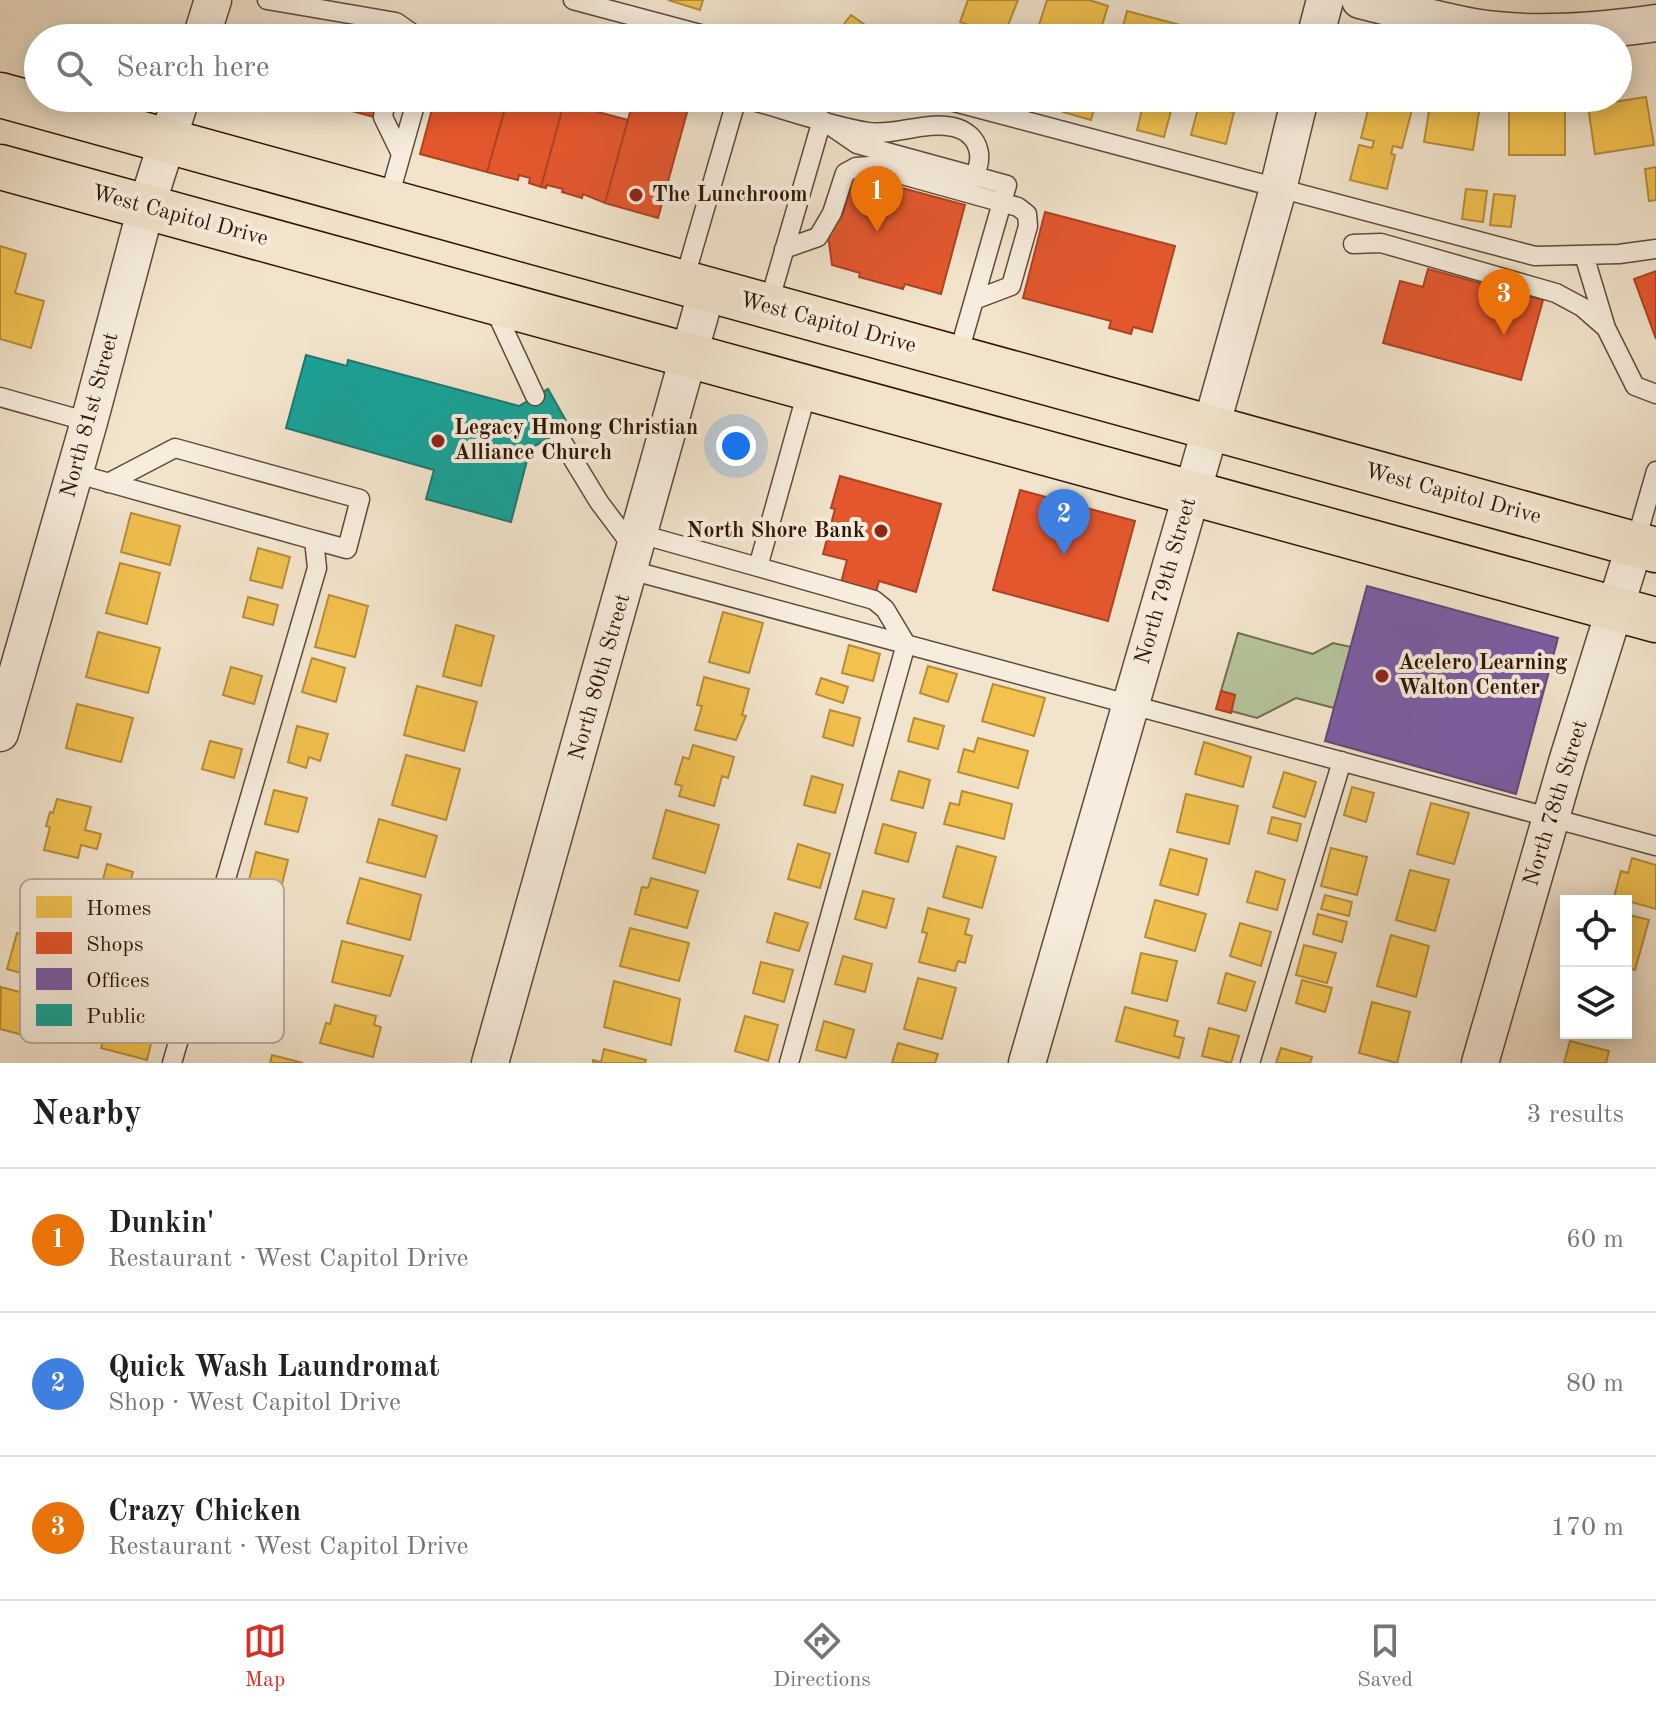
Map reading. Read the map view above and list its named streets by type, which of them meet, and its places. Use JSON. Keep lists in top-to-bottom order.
{
  "streets": {
    "main road": ["West Capitol Drive"],
    "street": [
      "North 81st Street",
      "North 79th Street",
      "North 80th Street",
      "North 78th Street"
    ]
  },
  "crossings": [
    ["West Capitol Drive", "North 81st Street"],
    ["West Capitol Drive", "North 79th Street"],
    ["West Capitol Drive", "North 80th Street"],
    ["West Capitol Drive", "North 78th Street"]
  ],
  "places": [
    "The Lunchroom",
    "Legacy Hmong Christian Alliance Church",
    "North Shore Bank",
    "Acelero Learning Walton Center"
  ],
  "legend": [
    "Homes",
    "Shops",
    "Offices",
    "Public"
  ],
  "page": {
    "search": "Search here",
    "pins": ["1", "3", "2"],
    "heading": ["Nearby", "3 results"],
    "list": [
      {
        "mark": "1",
        "name": "Dunkin'",
        "note": "Restaurant · West Capitol Drive",
        "value": "60 m"
      },
      {
        "mark": "2",
        "name": "Quick Wash Laundromat",
        "note": "Shop · West Capitol Drive",
        "value": "80 m"
      },
      {
        "mark": "3",
        "name": "Crazy Chicken",
        "note": "Restaurant · West Capitol Drive",
        "value": "170 m"
      }
    ],
    "nav": ["Map", "Directions", "Saved"]
  }
}
